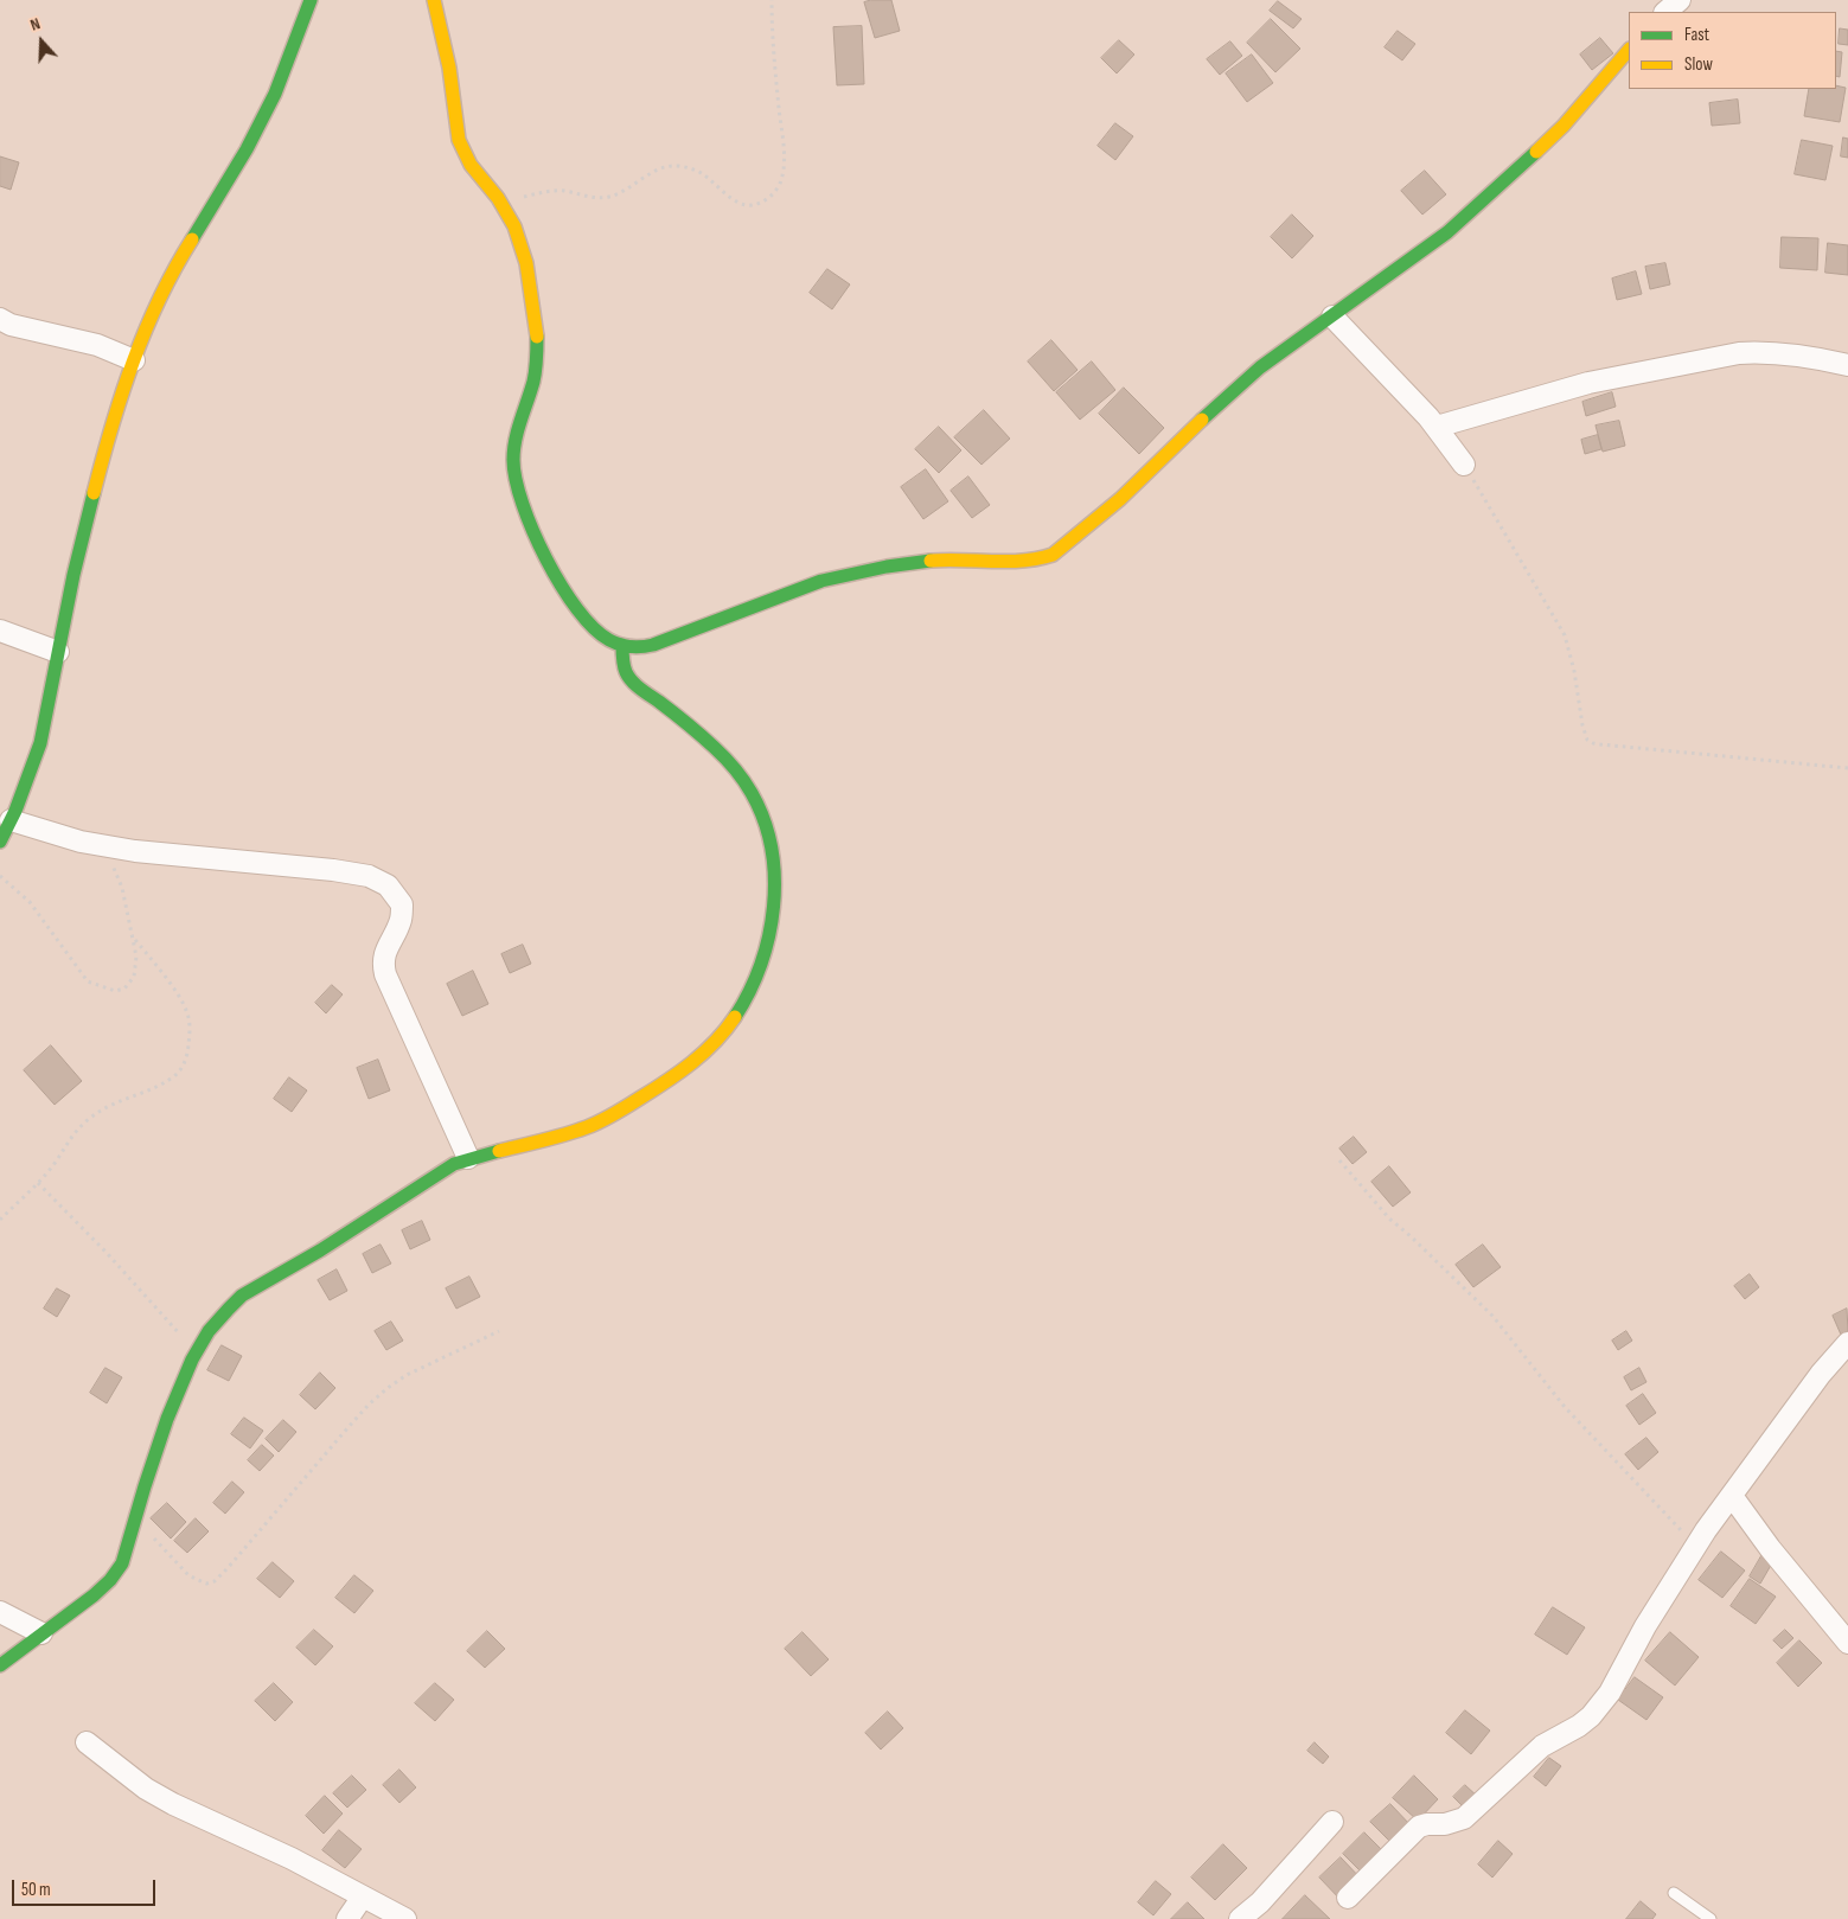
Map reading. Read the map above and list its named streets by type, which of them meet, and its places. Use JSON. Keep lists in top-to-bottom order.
{
  "legend": ["Fast", "Slow"],
  "scale_bar": "50 m",
  "north": "top"
}
